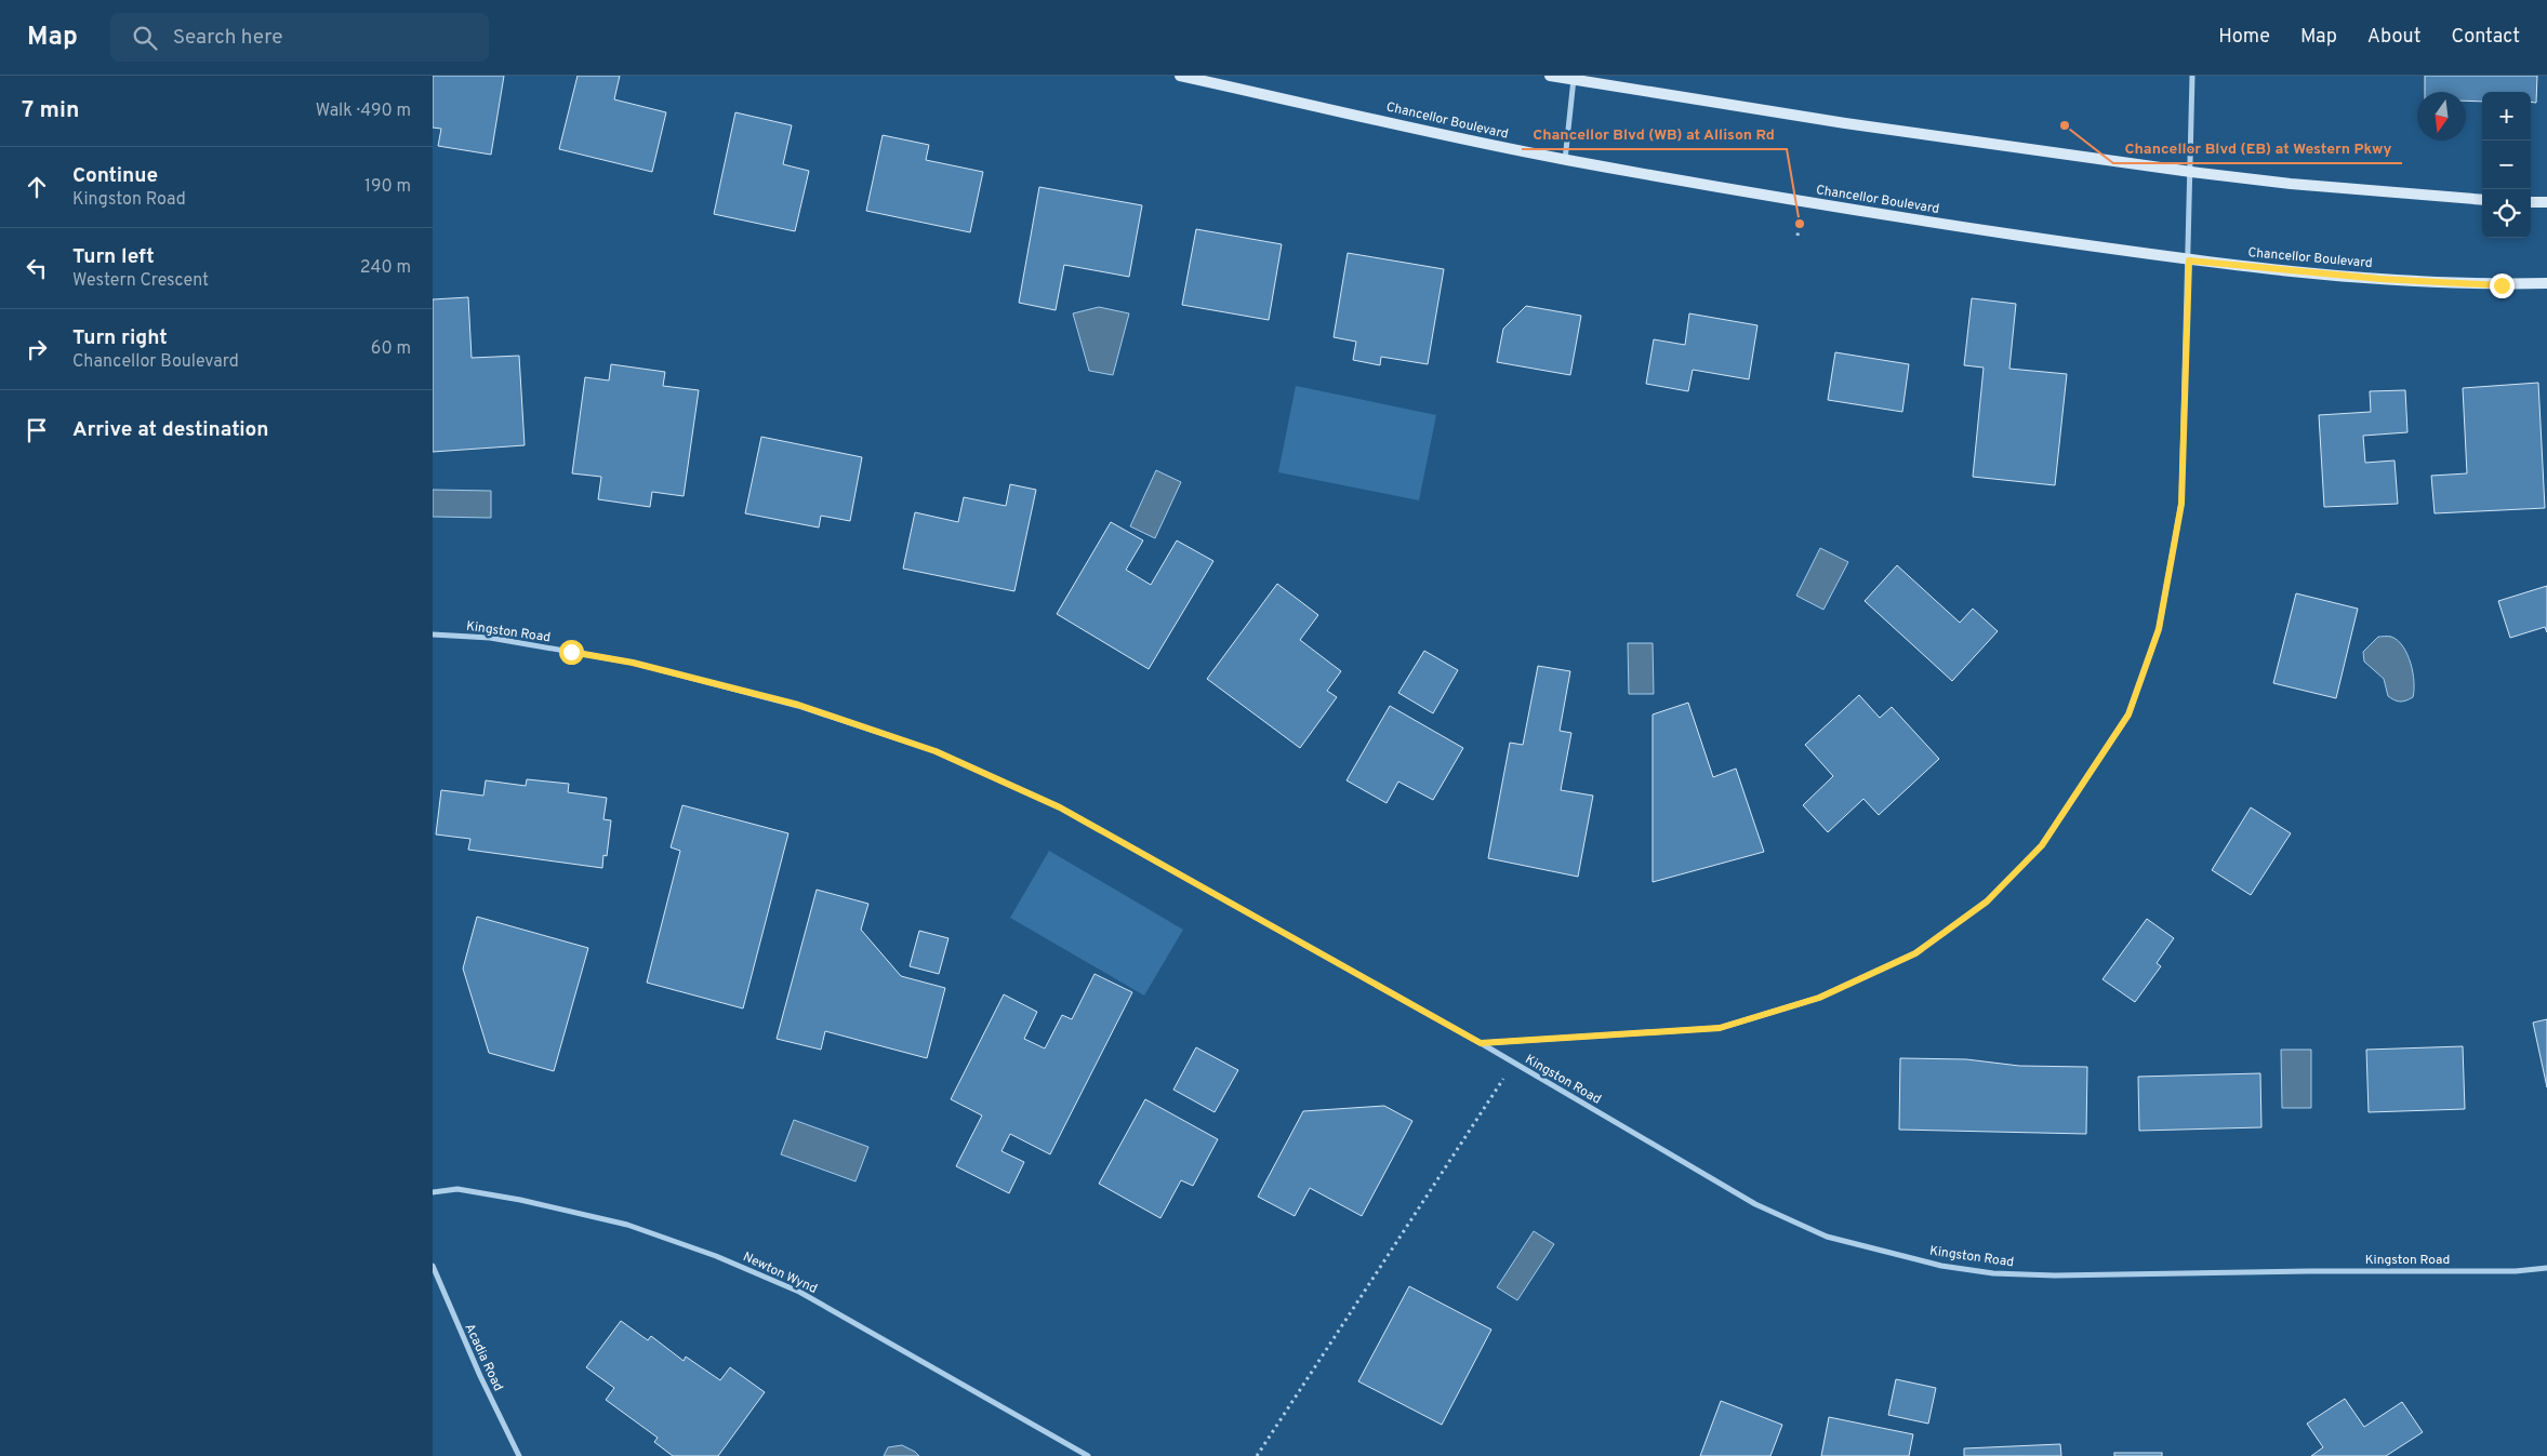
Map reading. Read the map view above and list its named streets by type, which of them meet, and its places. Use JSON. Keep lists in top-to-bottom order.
{
  "streets": {
    "main road": ["Chancellor Boulevard"],
    "street": ["Kingston Road", "Newton Wynd", "Acadia Road"]
  },
  "places": ["Chancellor Blvd (EB) at Western Pkwy", "Chancellor Blvd (WB) at Allison Rd"],
  "north": "bottom",
  "page": {
    "header": "Map",
    "search": "Search here",
    "nav": [
      "Home",
      "Map",
      "About",
      "Contact"
    ],
    "heading": ["7 min", "Walk · 490 m"],
    "map_buttons": ["+", "−"],
    "list": [
      ["Continue", "Kingston Road", "190 m"],
      ["Turn left", "Western Crescent", "240 m"],
      ["Turn right", "Chancellor Boulevard", "60 m"],
      "Arrive at destination"
    ]
  }
}
